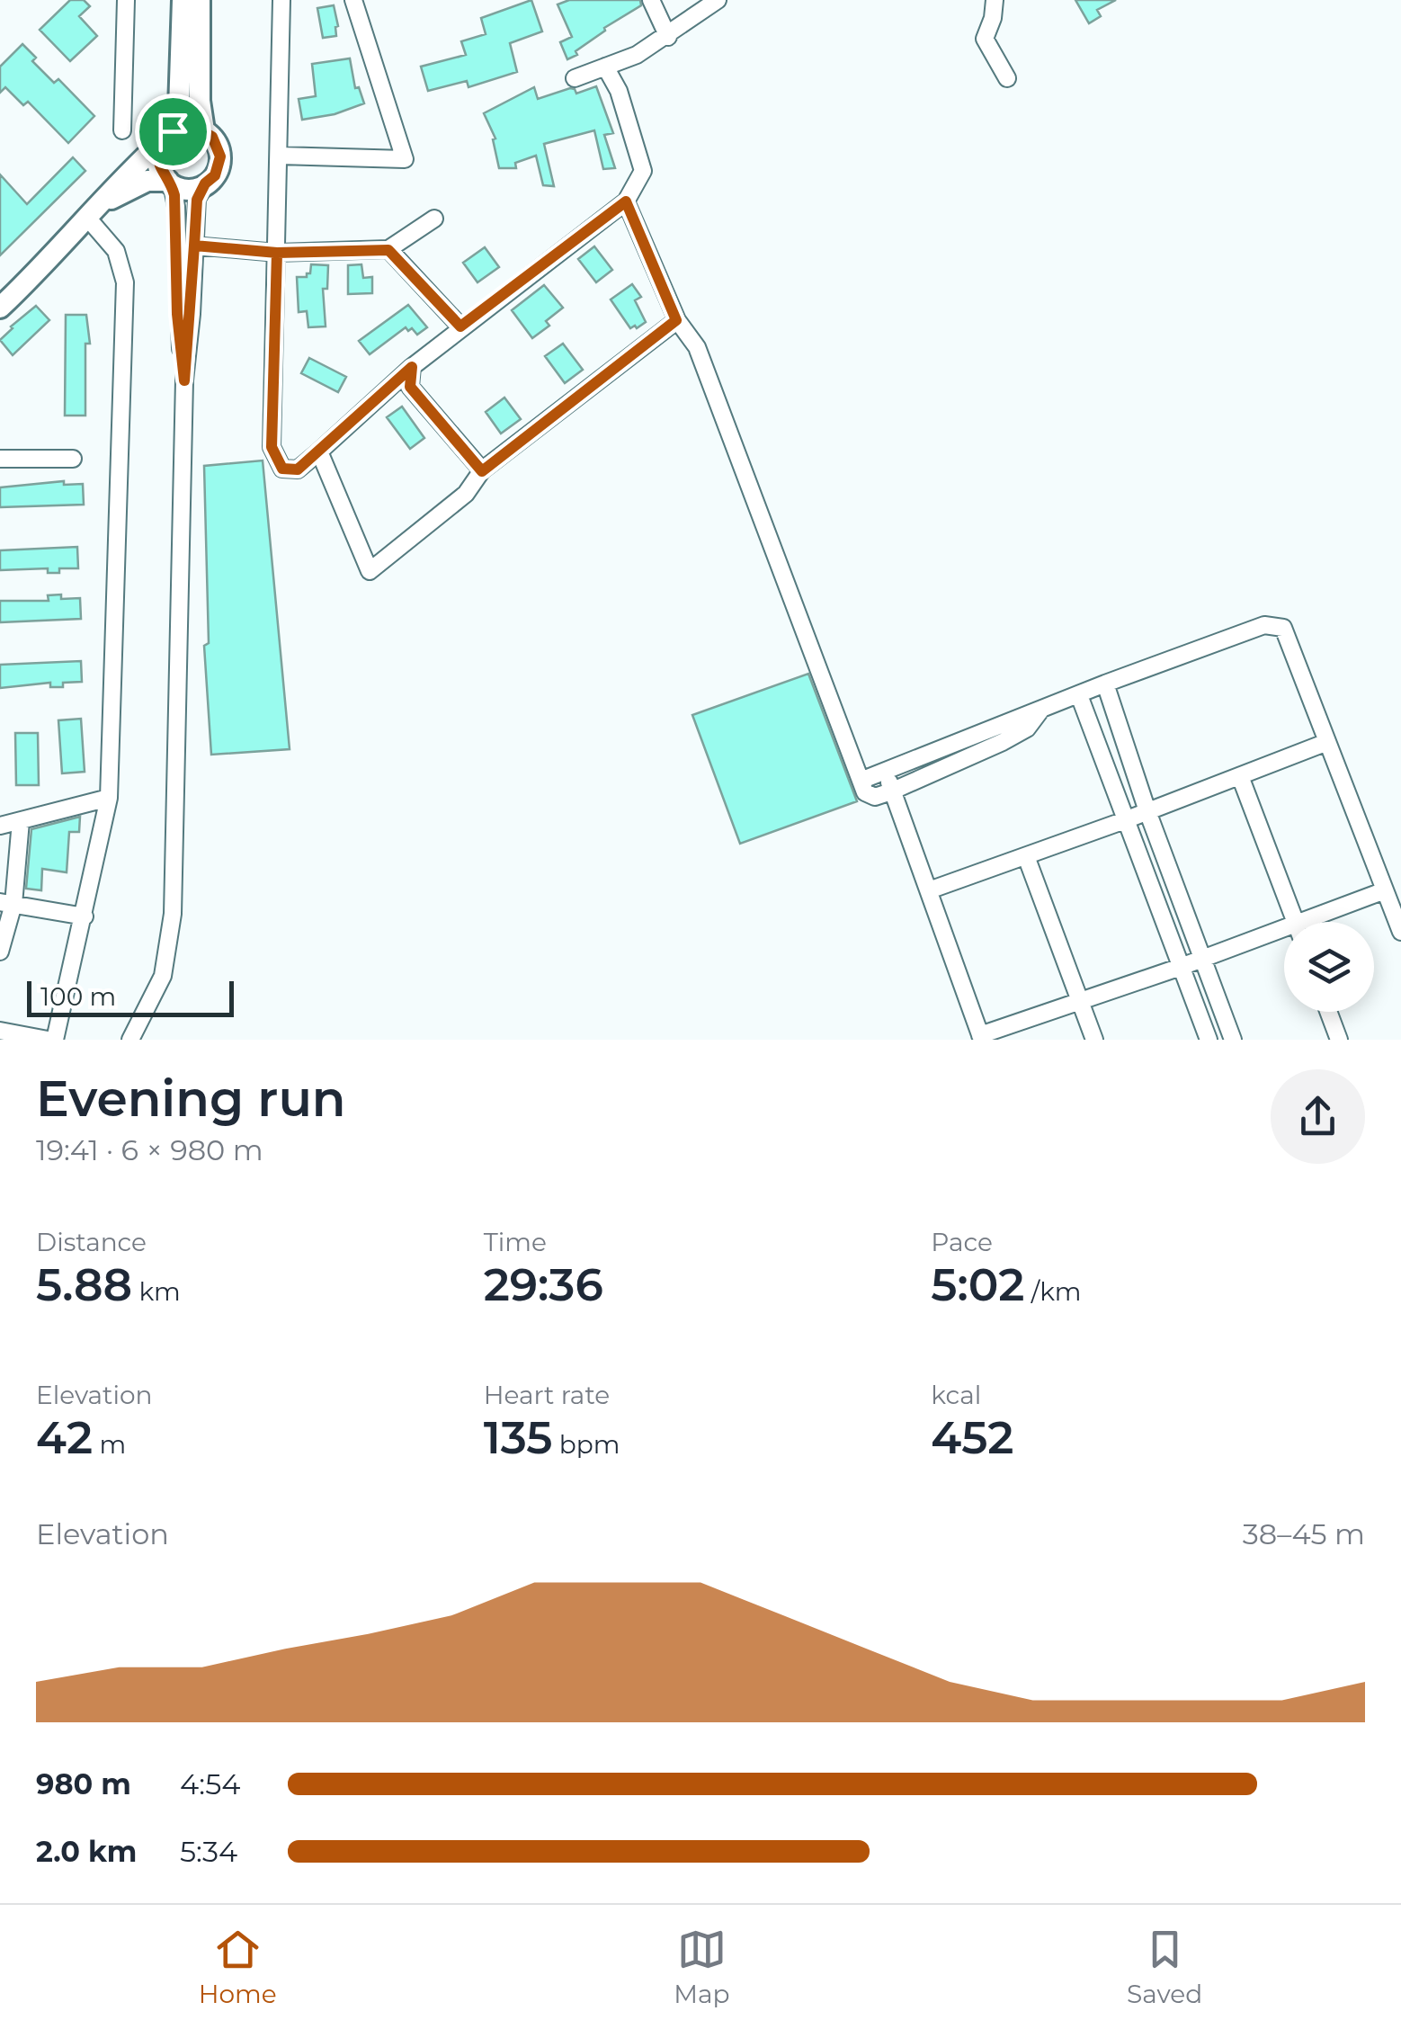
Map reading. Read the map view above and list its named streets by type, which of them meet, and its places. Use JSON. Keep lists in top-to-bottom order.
{
  "scale_bar": "100 m",
  "page": {
    "scale": "100 m",
    "heading": ["Evening run", "19:41 · 6 × 980 m"],
    "stats": [
      ["Distance", "5.88 km"],
      ["Time", "29:36"],
      ["Pace", "5:02 /km"],
      ["Elevation", "42 m"],
      ["Heart rate", "135 bpm"],
      ["kcal", "452"]
    ],
    "chart": ["Elevation", "38–45 m"],
    "list": [
      {
        "name": "980 m",
        "note": "4:54"
      },
      {
        "name": "2.0 km",
        "note": "5:34"
      }
    ],
    "tabs": ["Home", "Map", "Saved"]
  }
}
